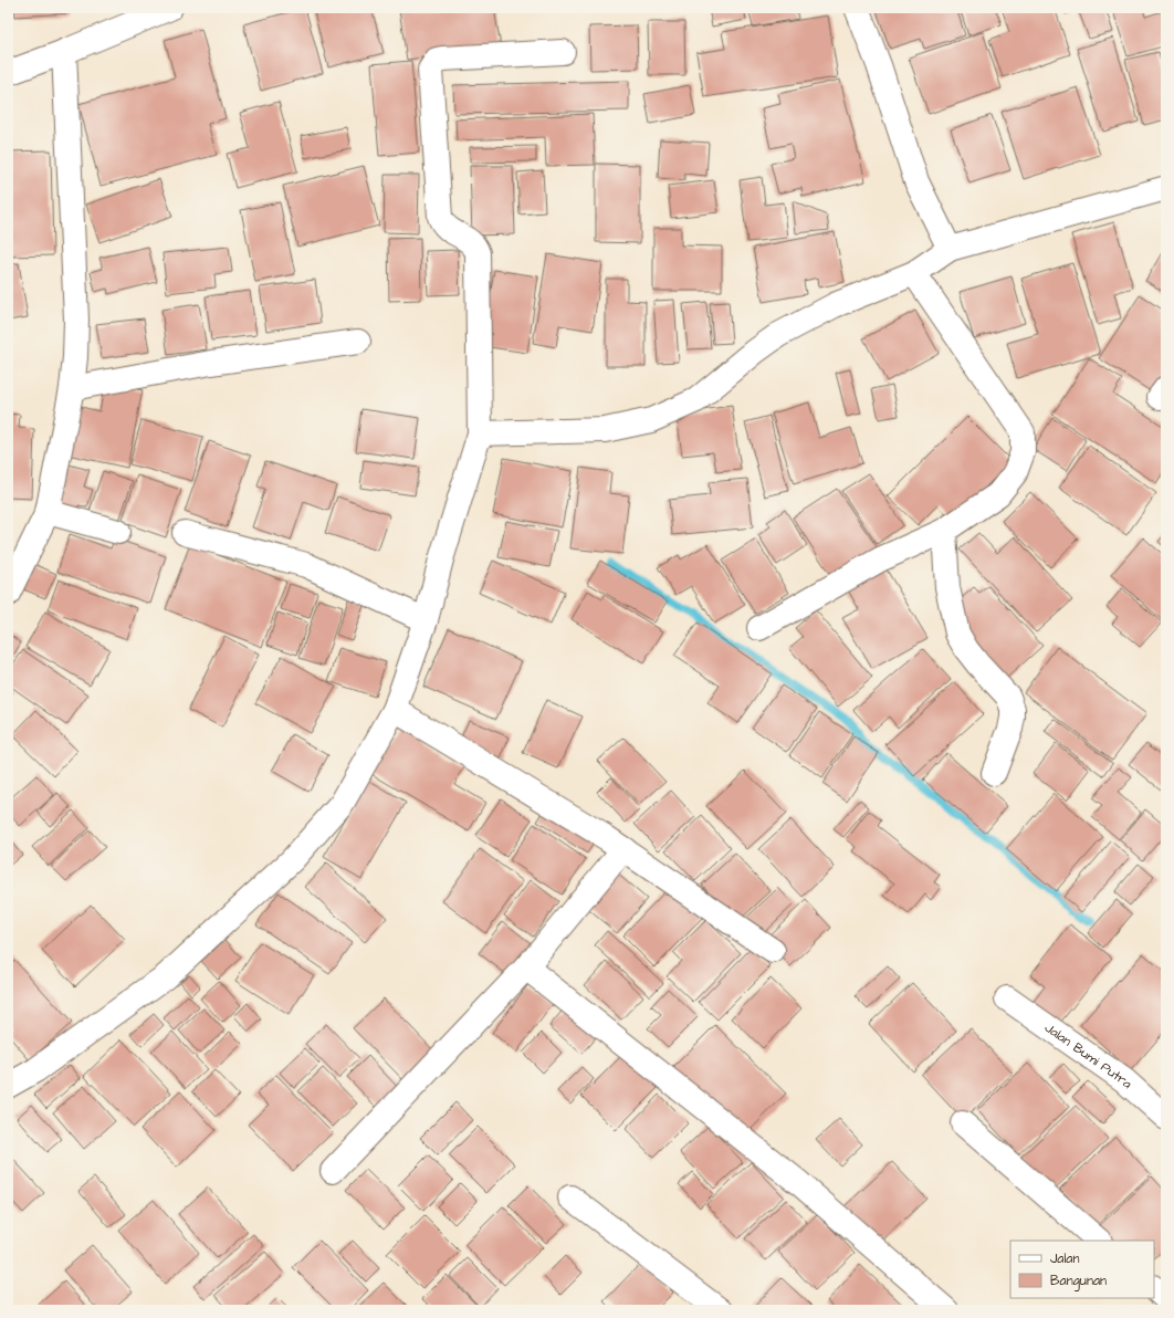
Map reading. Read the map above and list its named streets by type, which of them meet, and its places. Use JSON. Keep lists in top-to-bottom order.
{
  "streets": {
    "street": ["Jalan Bumi Putra"]
  },
  "legend": ["Jalan", "Bangunan"]
}
